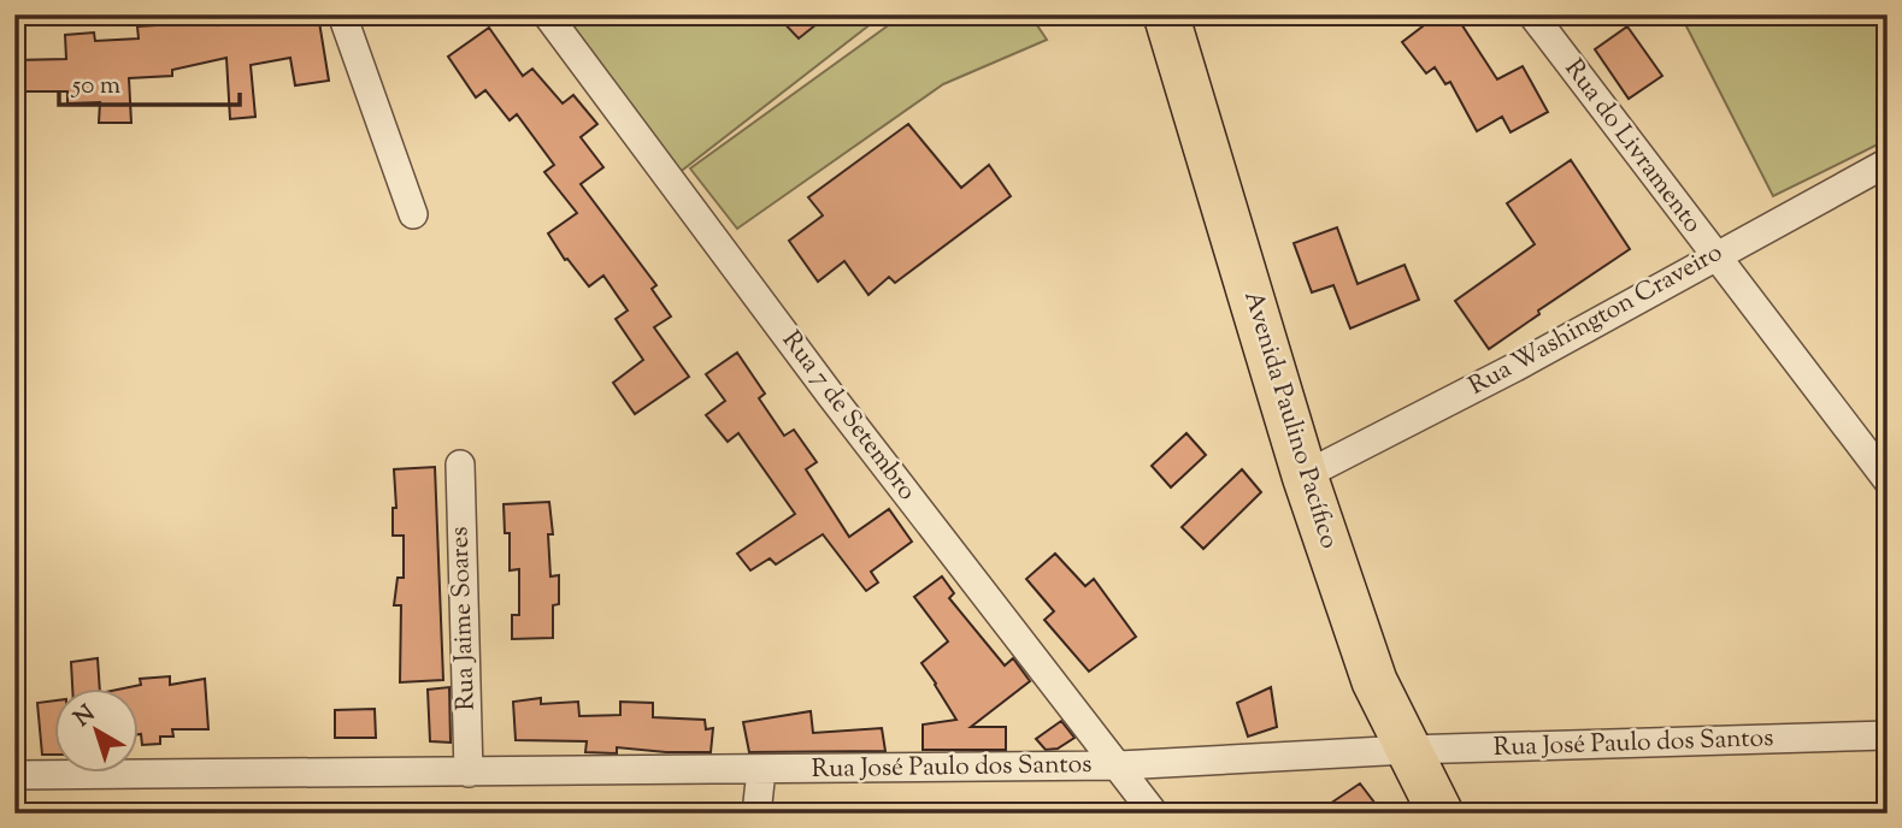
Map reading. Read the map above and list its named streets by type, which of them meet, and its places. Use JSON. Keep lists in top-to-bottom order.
{
  "streets": {
    "main road": ["Avenida Paulino Pacífico"],
    "street": [
      "Rua do Livramento",
      "Rua Washington Craveiro",
      "Rua 7 de Setembro",
      "Rua Jaime Soares",
      "Rua José Paulo dos Santos"
    ]
  },
  "crossings": [
    ["Rua do Livramento", "Rua Washington Craveiro"],
    ["Rua Washington Craveiro", "Avenida Paulino Pacífico"],
    ["Rua 7 de Setembro", "Rua José Paulo dos Santos"],
    ["Avenida Paulino Pacífico", "Rua José Paulo dos Santos"],
    ["Rua Jaime Soares", "Rua José Paulo dos Santos"]
  ],
  "scale_bar": "50 m",
  "north": "top left"
}
